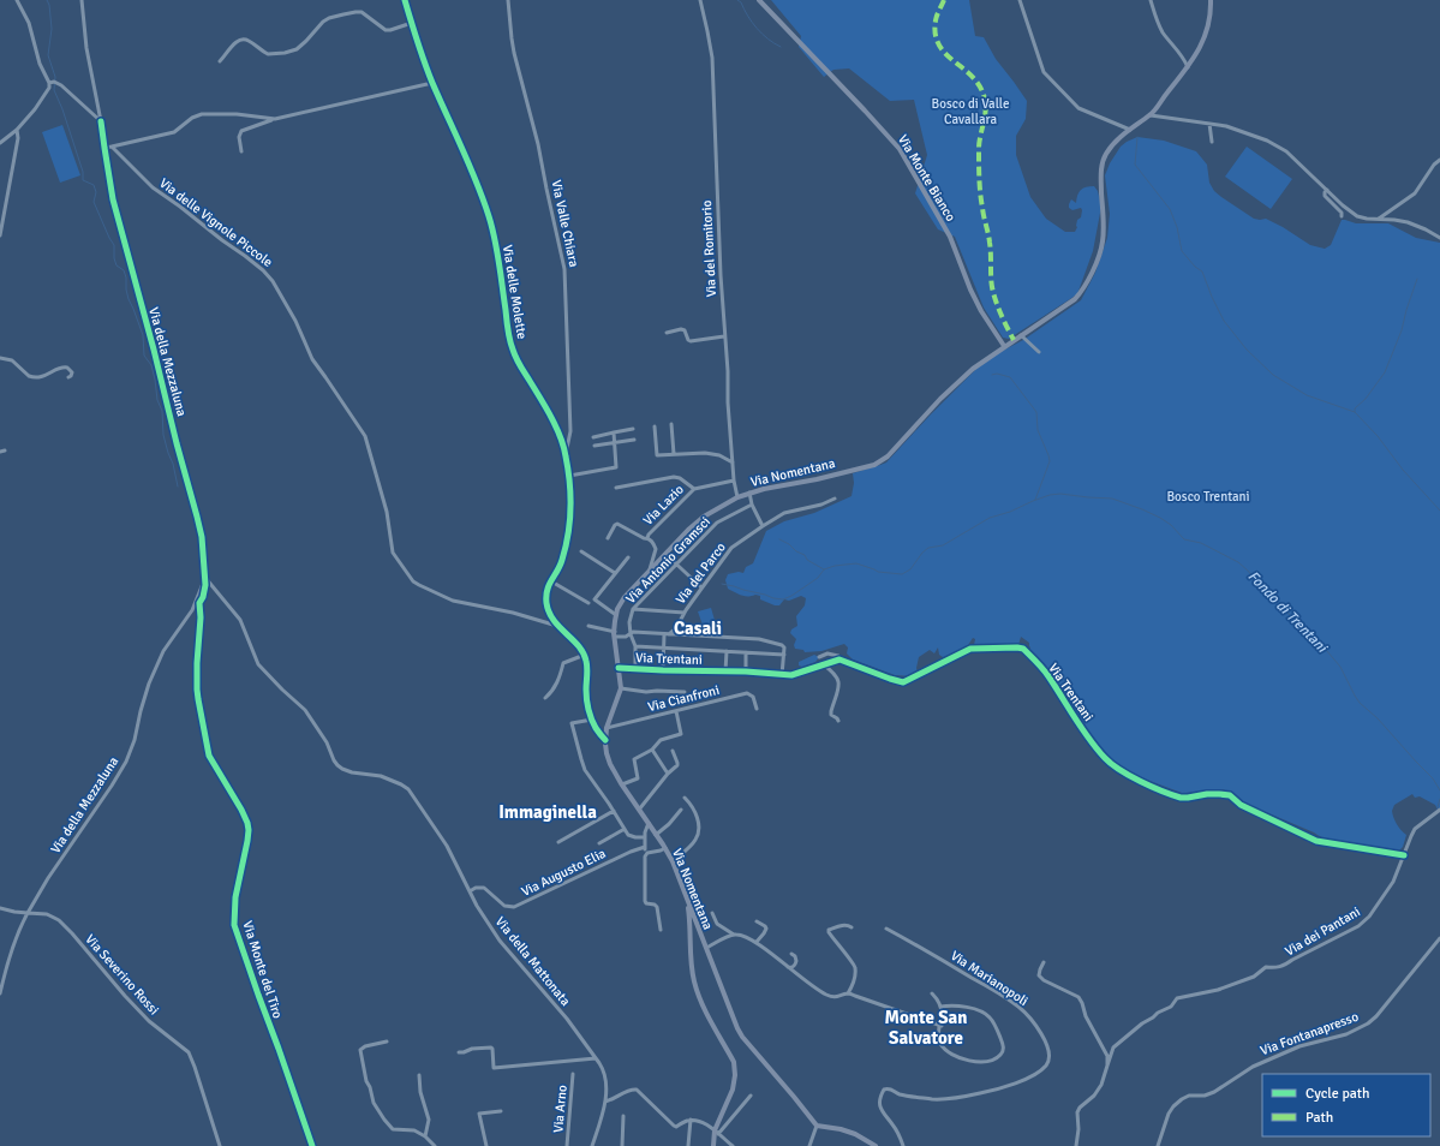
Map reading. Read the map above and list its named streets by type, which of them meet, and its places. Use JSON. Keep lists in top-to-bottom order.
{
  "streets": {
    "main road": ["Via Monte Bianco", "Via Nomentana"],
    "street": [
      "Via delle Vignole Piccole",
      "Via Valle Chiara",
      "Via del Romitorio",
      "Via delle Molette",
      "Via della Mezzaluna",
      "Via Lazio",
      "Via Antonio Gramsci",
      "Via del Parco",
      "Via Trentani",
      "Via Cianfroni",
      "Via Augusto Elia",
      "Via dei Pantani",
      "Via della Mattonata",
      "Via Monte del Tiro",
      "Via Severino Rossi",
      "Via Marianopoli",
      "Via Fontanapresso",
      "Via Arno"
    ]
  },
  "crossings": [
    ["Via Monte Bianco", "Via Nomentana"],
    ["Via delle Vignole Piccole", "Via delle Molette"],
    ["Via Valle Chiara", "Via delle Molette"],
    ["Via del Romitorio", "Via Nomentana"],
    ["Via del Romitorio", "Via Lazio"],
    ["Via della Mezzaluna", "Via della Mattonata"],
    ["Via della Mezzaluna", "Via Monte del Tiro"],
    ["Via della Mezzaluna", "Via Severino Rossi"],
    ["Via Nomentana", "Via Lazio"],
    ["Via Nomentana", "Via Trentani"],
    ["Via Nomentana", "Via Cianfroni"],
    ["Via Trentani", "Via dei Pantani"],
    ["Via Augusto Elia", "Via della Mattonata"],
    ["Via della Mattonata", "Via Monte del Tiro"]
  ],
  "districts": ["Casali", "Immaginella", "Monte San Salvatore"],
  "water": ["Fondo di Trentani"],
  "parks": ["Bosco di Valle Cavallara", "Bosco Trentani"],
  "legend": ["Cycle path", "Path"]
}
